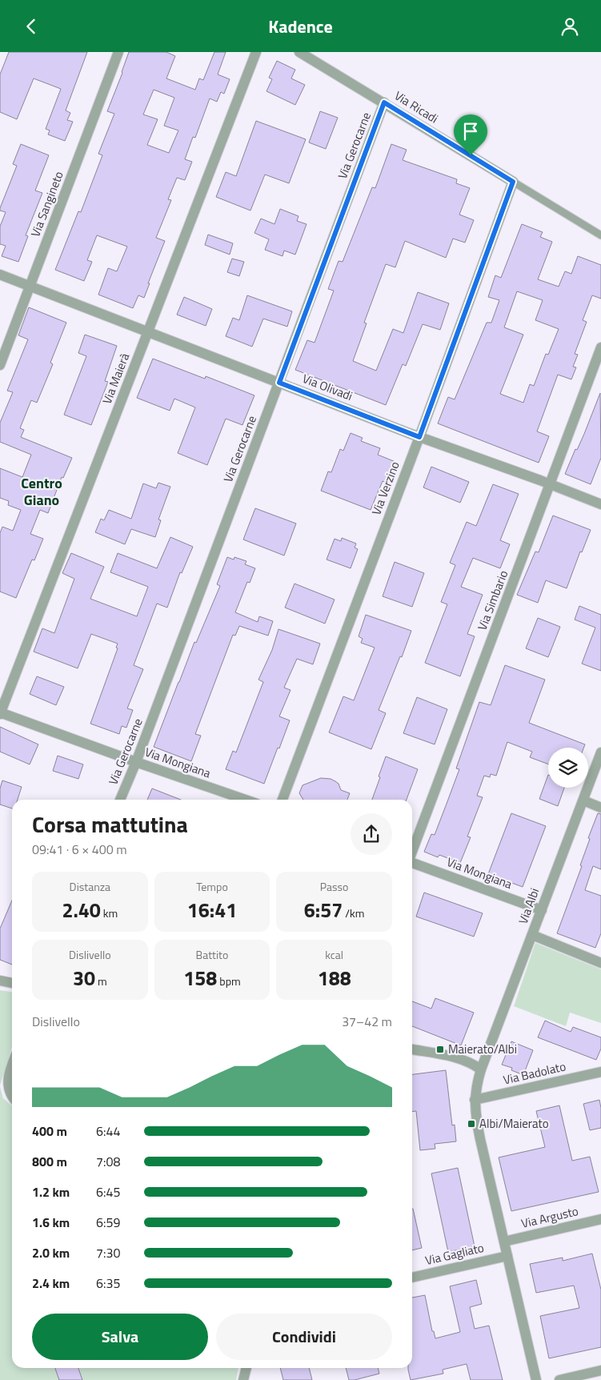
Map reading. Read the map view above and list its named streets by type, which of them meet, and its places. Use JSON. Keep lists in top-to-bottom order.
{
  "streets": {
    "street": [
      "Via Ricadi",
      "Via Gerocarne",
      "Via Sangineto",
      "Via Maierà",
      "Via Olivadi",
      "Via Verzino",
      "Via Simbario",
      "Via Mongiana",
      "Via Albi",
      "Via Badolato",
      "Via Argusto",
      "Via Gagliato"
    ]
  },
  "crossings": [
    ["Via Ricadi", "Via Gerocarne"],
    ["Via Ricadi", "Via Verzino"],
    ["Via Gerocarne", "Via Olivadi"],
    ["Via Gerocarne", "Via Mongiana"],
    ["Via Sangineto", "Via Olivadi"],
    ["Via Maierà", "Via Olivadi"],
    ["Via Maierà", "Via Mongiana"],
    ["Via Olivadi", "Via Verzino"],
    ["Via Olivadi", "Via Simbario"],
    ["Via Mongiana", "Via Albi"],
    ["Via Albi", "Via Badolato"],
    ["Via Albi", "Via Argusto"],
    ["Via Albi", "Via Gagliato"]
  ],
  "districts": ["Centro Giano"],
  "places": {
    "transit": ["Maierato/Albi", "Albi/Maierato"]
  },
  "page": {
    "header": "Kadence",
    "heading": ["Corsa mattutina", "09:41 · 6 × 400 m"],
    "stats": [
      ["Distanza", "2.40 km"],
      ["Tempo", "16:41"],
      ["Passo", "6:57 /km"],
      ["Dislivello", "30 m"],
      ["Battito", "158 bpm"],
      ["kcal", "188"]
    ],
    "chart": ["Dislivello", "37–42 m"],
    "list": [
      {
        "name": "400 m",
        "note": "6:44"
      },
      {
        "name": "800 m",
        "note": "7:08"
      },
      {
        "name": "1.2 km",
        "note": "6:45"
      },
      {
        "name": "1.6 km",
        "note": "6:59"
      },
      {
        "name": "2.0 km",
        "note": "7:30"
      },
      {
        "name": "2.4 km",
        "note": "6:35"
      }
    ],
    "buttons": ["Salva", "Condividi"]
  }
}
